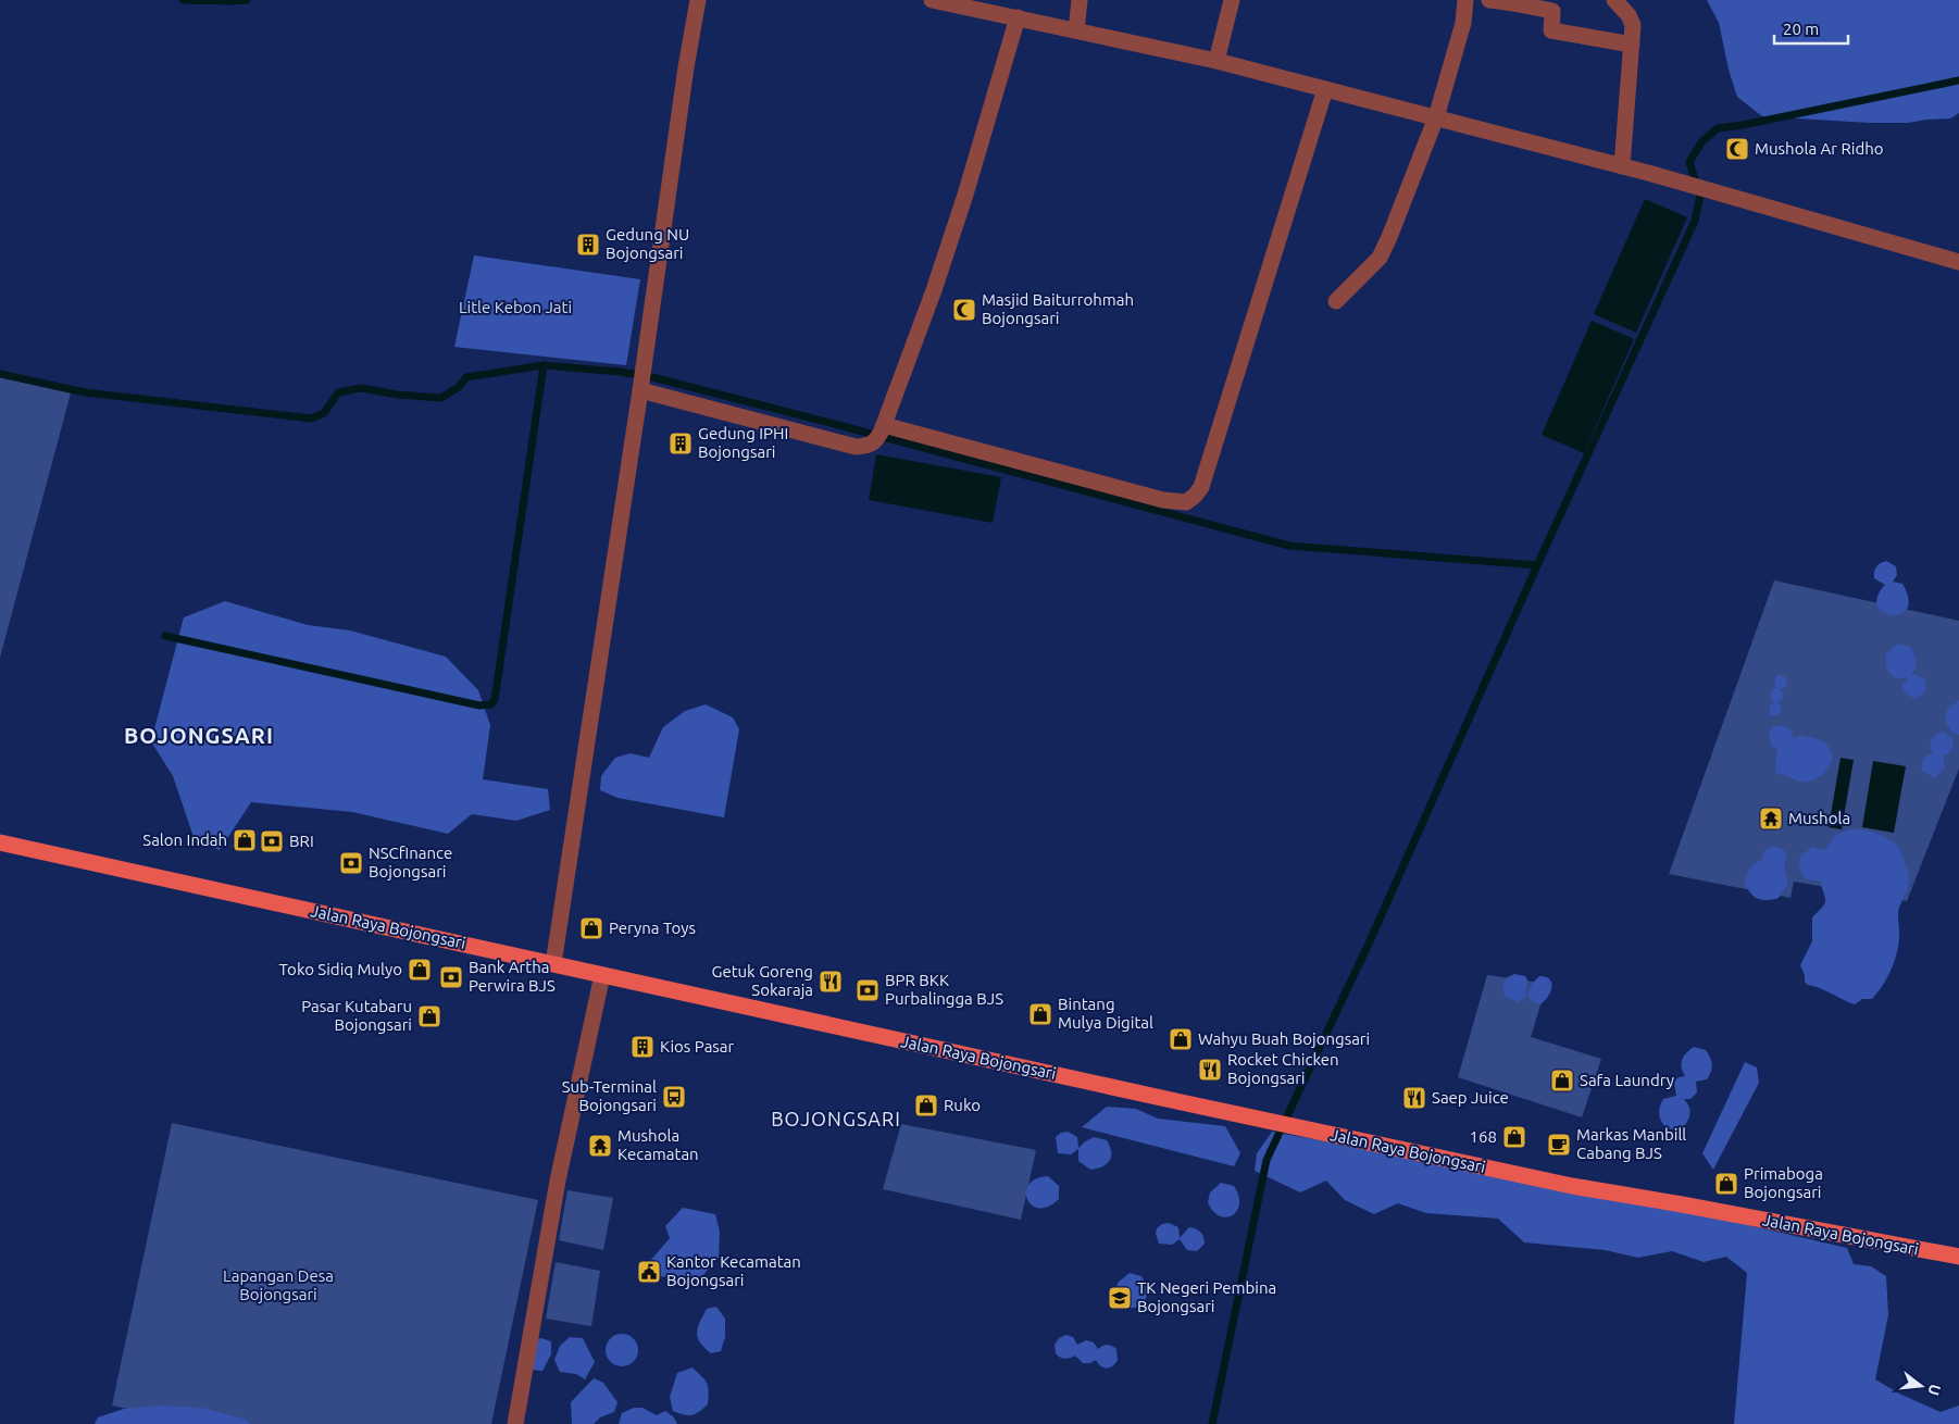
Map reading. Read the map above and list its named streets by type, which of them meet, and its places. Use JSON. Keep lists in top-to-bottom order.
{
  "streets": {
    "main road": ["Jalan Raya Bojongsari"]
  },
  "districts": ["BOJONGSARI", "BOJONGSARI"],
  "parks": ["Litle Kebon Jati", "Lapangan Desa Bojongsari"],
  "places": {
    "mosque": ["Mushola Ar Ridho", "Masjid Baiturrohmah Bojongsari"],
    "building": ["Gedung NU Bojongsari", "Gedung IPHI Bojongsari", "Kios Pasar"],
    "temple": ["Mushola", "Mushola Kecamatan"],
    "shop": [
      "Salon Indah",
      "Peryna Toys",
      "Toko Sidiq Mulyo",
      "Bintang Mulya Digital",
      "Pasar Kutabaru Bojongsari",
      "Wahyu Buah Bojongsari",
      "Safa Laundry",
      "Ruko",
      "168",
      "Primaboga Bojongsari"
    ],
    "bank": [
      "BRI",
      "NSCfinance Bojongsari",
      "Bank Artha Perwira BJS",
      "BPR BKK Purbalingga BJS"
    ],
    "restaurant": ["Getuk Goreng Sokaraja", "Rocket Chicken Bojongsari", "Saep Juice"],
    "bus stop": ["Sub-Terminal Bojongsari"],
    "cafe": ["Markas Manbill Cabang BJS"],
    "public building": ["Kantor Kecamatan Bojongsari"],
    "school or university": ["TK Negeri Pembina Bojongsari"]
  },
  "scale_bar": "20 m",
  "north": "right"
}
